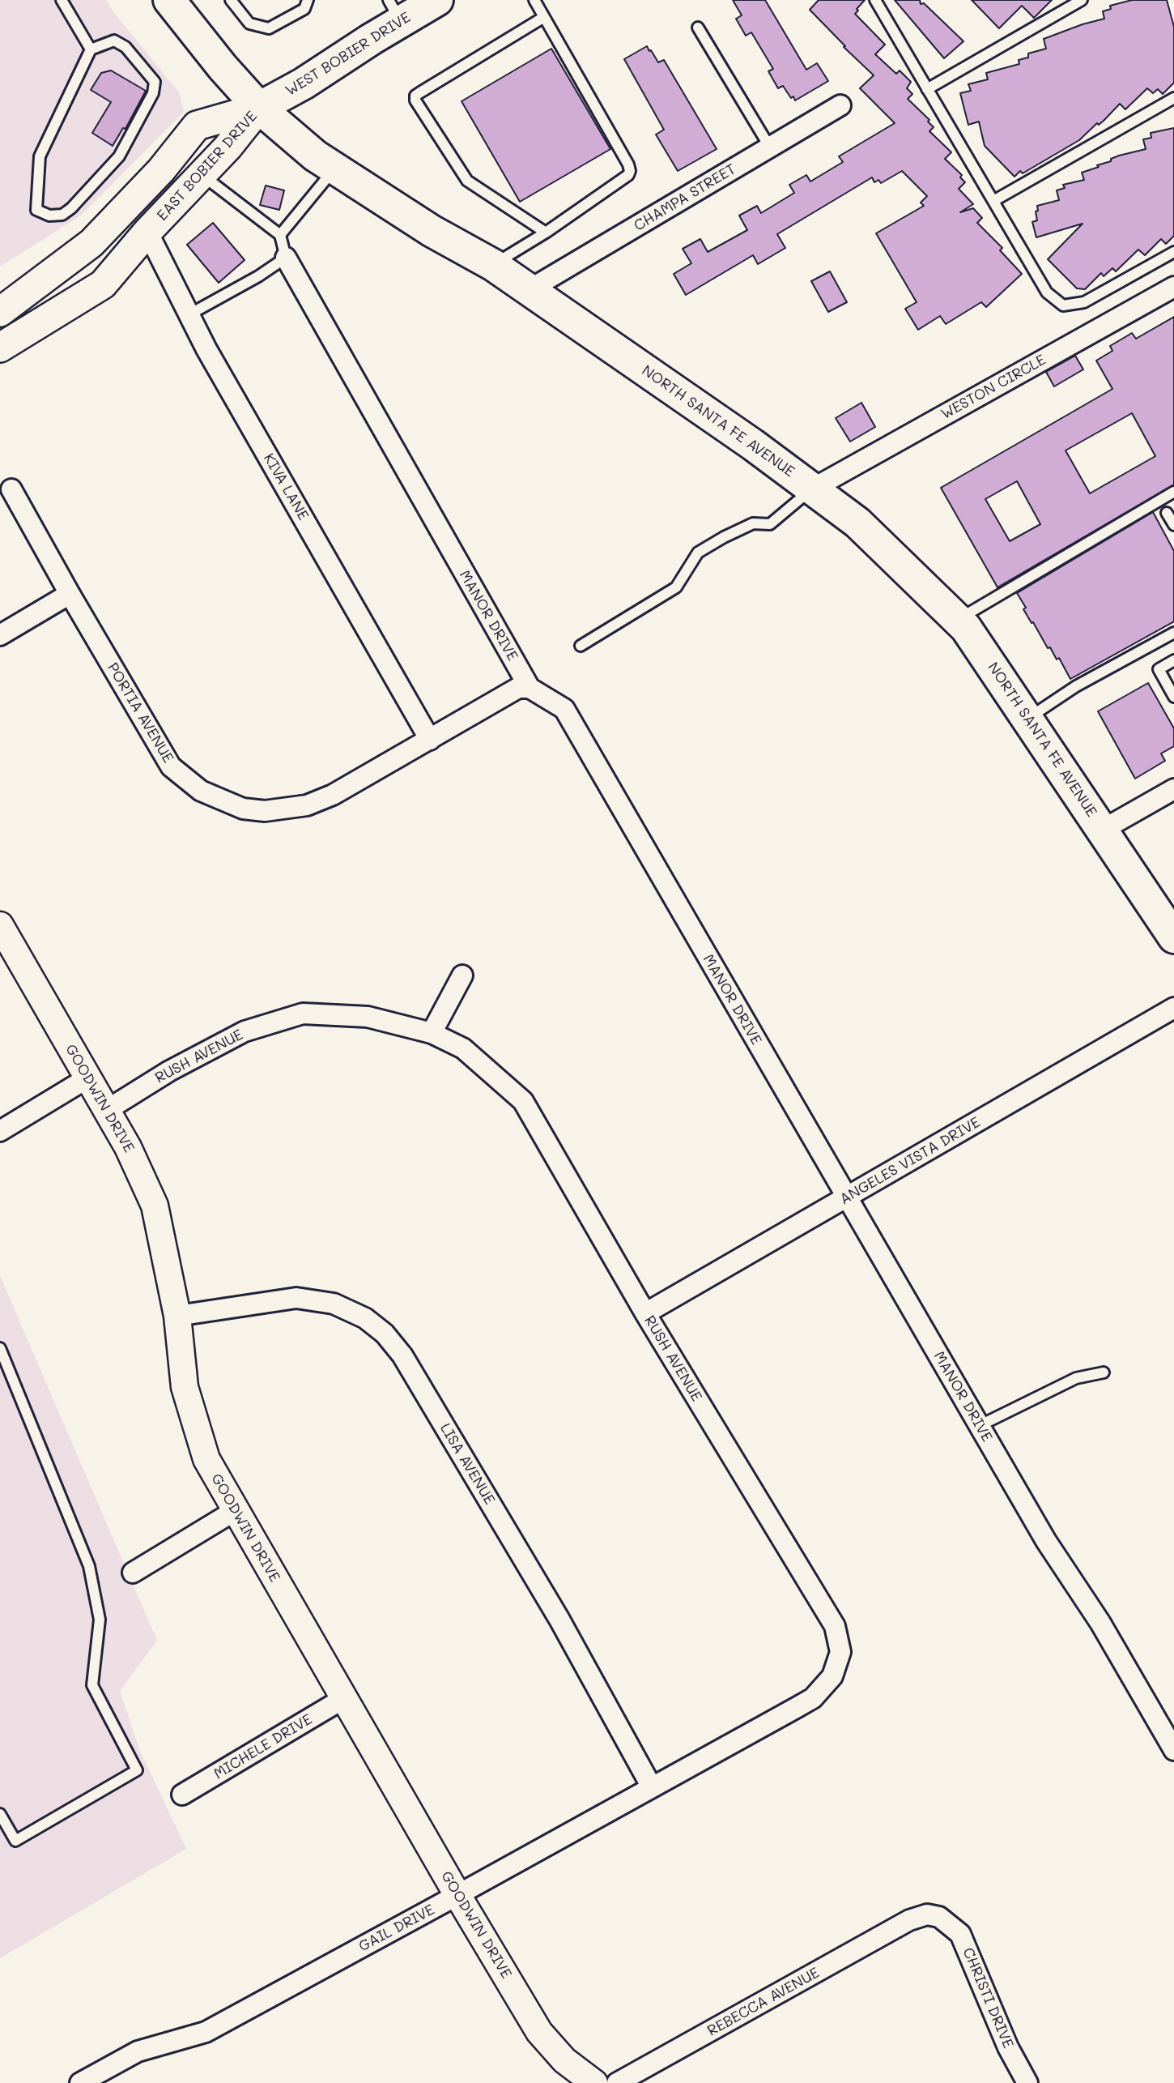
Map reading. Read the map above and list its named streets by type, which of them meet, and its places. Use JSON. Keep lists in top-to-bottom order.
{
  "streets": {
    "main road": ["WEST BOBIER DRIVE", "EAST BOBIER DRIVE", "NORTH SANTA FE AVENUE"],
    "street": [
      "CHAMPA STREET",
      "WESTON CIRCLE",
      "KIVA LANE",
      "MANOR DRIVE",
      "PORTIA AVENUE",
      "RUSH AVENUE",
      "GOODWIN DRIVE",
      "ANGELES VISTA DRIVE",
      "LISA AVENUE",
      "MICHELE DRIVE",
      "GAIL DRIVE",
      "CHRISTI DRIVE",
      "REBECCA AVENUE"
    ]
  },
  "crossings": [
    ["WEST BOBIER DRIVE", "EAST BOBIER DRIVE"],
    ["WEST BOBIER DRIVE", "NORTH SANTA FE AVENUE"],
    ["EAST BOBIER DRIVE", "NORTH SANTA FE AVENUE"],
    ["EAST BOBIER DRIVE", "KIVA LANE"],
    ["CHAMPA STREET", "NORTH SANTA FE AVENUE"],
    ["WESTON CIRCLE", "NORTH SANTA FE AVENUE"],
    ["KIVA LANE", "PORTIA AVENUE"],
    ["MANOR DRIVE", "PORTIA AVENUE"],
    ["MANOR DRIVE", "ANGELES VISTA DRIVE"],
    ["RUSH AVENUE", "GOODWIN DRIVE"],
    ["RUSH AVENUE", "ANGELES VISTA DRIVE"],
    ["RUSH AVENUE", "GAIL DRIVE"],
    ["GOODWIN DRIVE", "LISA AVENUE"],
    ["GOODWIN DRIVE", "MICHELE DRIVE"],
    ["GOODWIN DRIVE", "GAIL DRIVE"],
    ["LISA AVENUE", "GAIL DRIVE"],
    ["CHRISTI DRIVE", "REBECCA AVENUE"]
  ]
}
